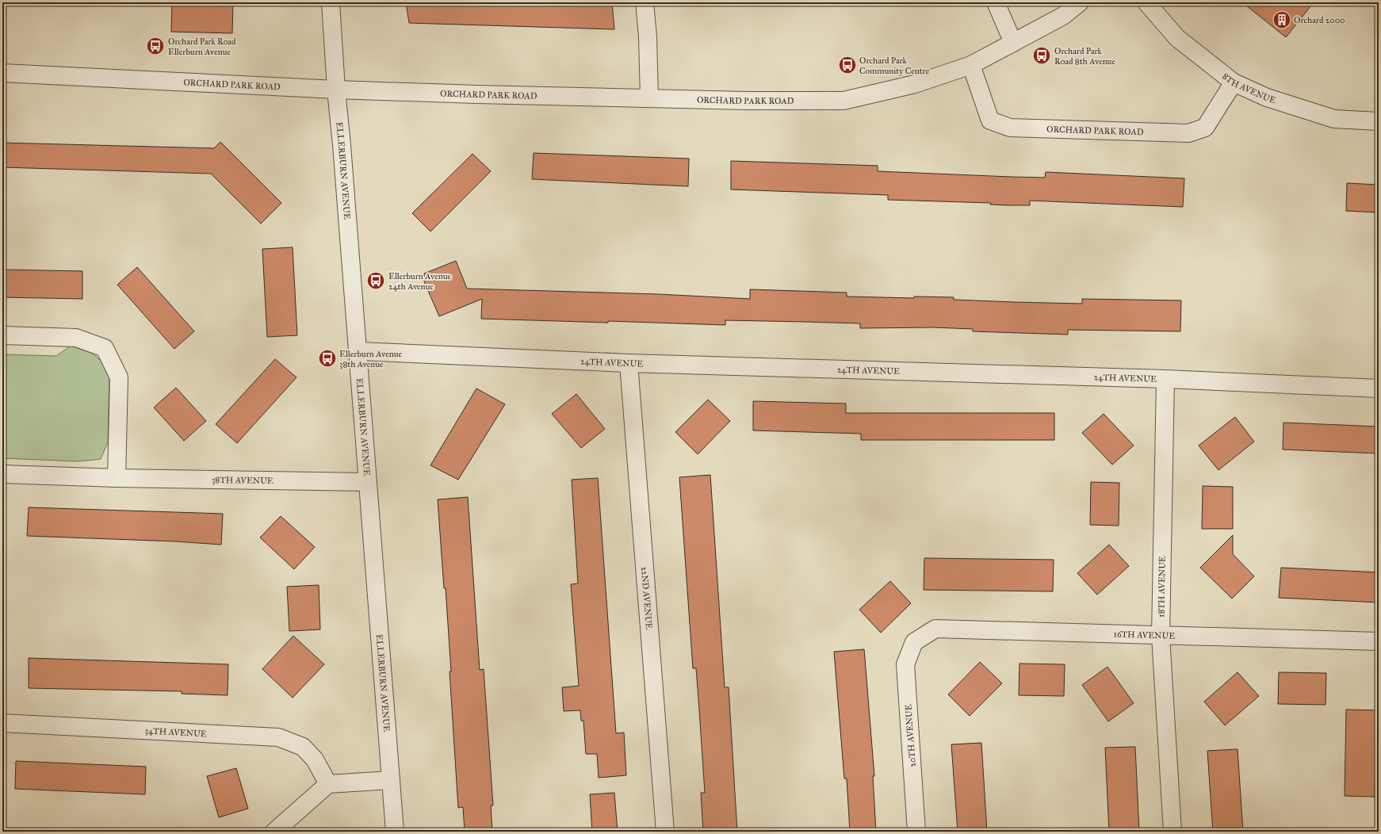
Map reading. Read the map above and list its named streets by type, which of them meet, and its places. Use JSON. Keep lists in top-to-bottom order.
{
  "streets": {
    "street": [
      "ORCHARD PARK ROAD",
      "8TH AVENUE",
      "ELLERBURN AVENUE",
      "24TH AVENUE",
      "38TH AVENUE",
      "18TH AVENUE",
      "22ND AVENUE",
      "16TH AVENUE",
      "34TH AVENUE",
      "20TH AVENUE"
    ]
  },
  "crossings": [
    ["ORCHARD PARK ROAD", "8TH AVENUE"],
    ["ORCHARD PARK ROAD", "ELLERBURN AVENUE"],
    ["ELLERBURN AVENUE", "24TH AVENUE"],
    ["ELLERBURN AVENUE", "38TH AVENUE"],
    ["24TH AVENUE", "18TH AVENUE"],
    ["24TH AVENUE", "22ND AVENUE"],
    ["18TH AVENUE", "16TH AVENUE"],
    ["16TH AVENUE", "20TH AVENUE"]
  ],
  "places": {
    "building": ["Orchard 2000"],
    "bus stop": [
      "Orchard Park Road Ellerburn Avenue",
      "Orchard Park Road 8th Avenue",
      "Orchard Park Community Centre",
      "Ellerburn Avenue 24th Avenue",
      "Ellerburn Avenue 38th Avenue"
    ]
  }
}
